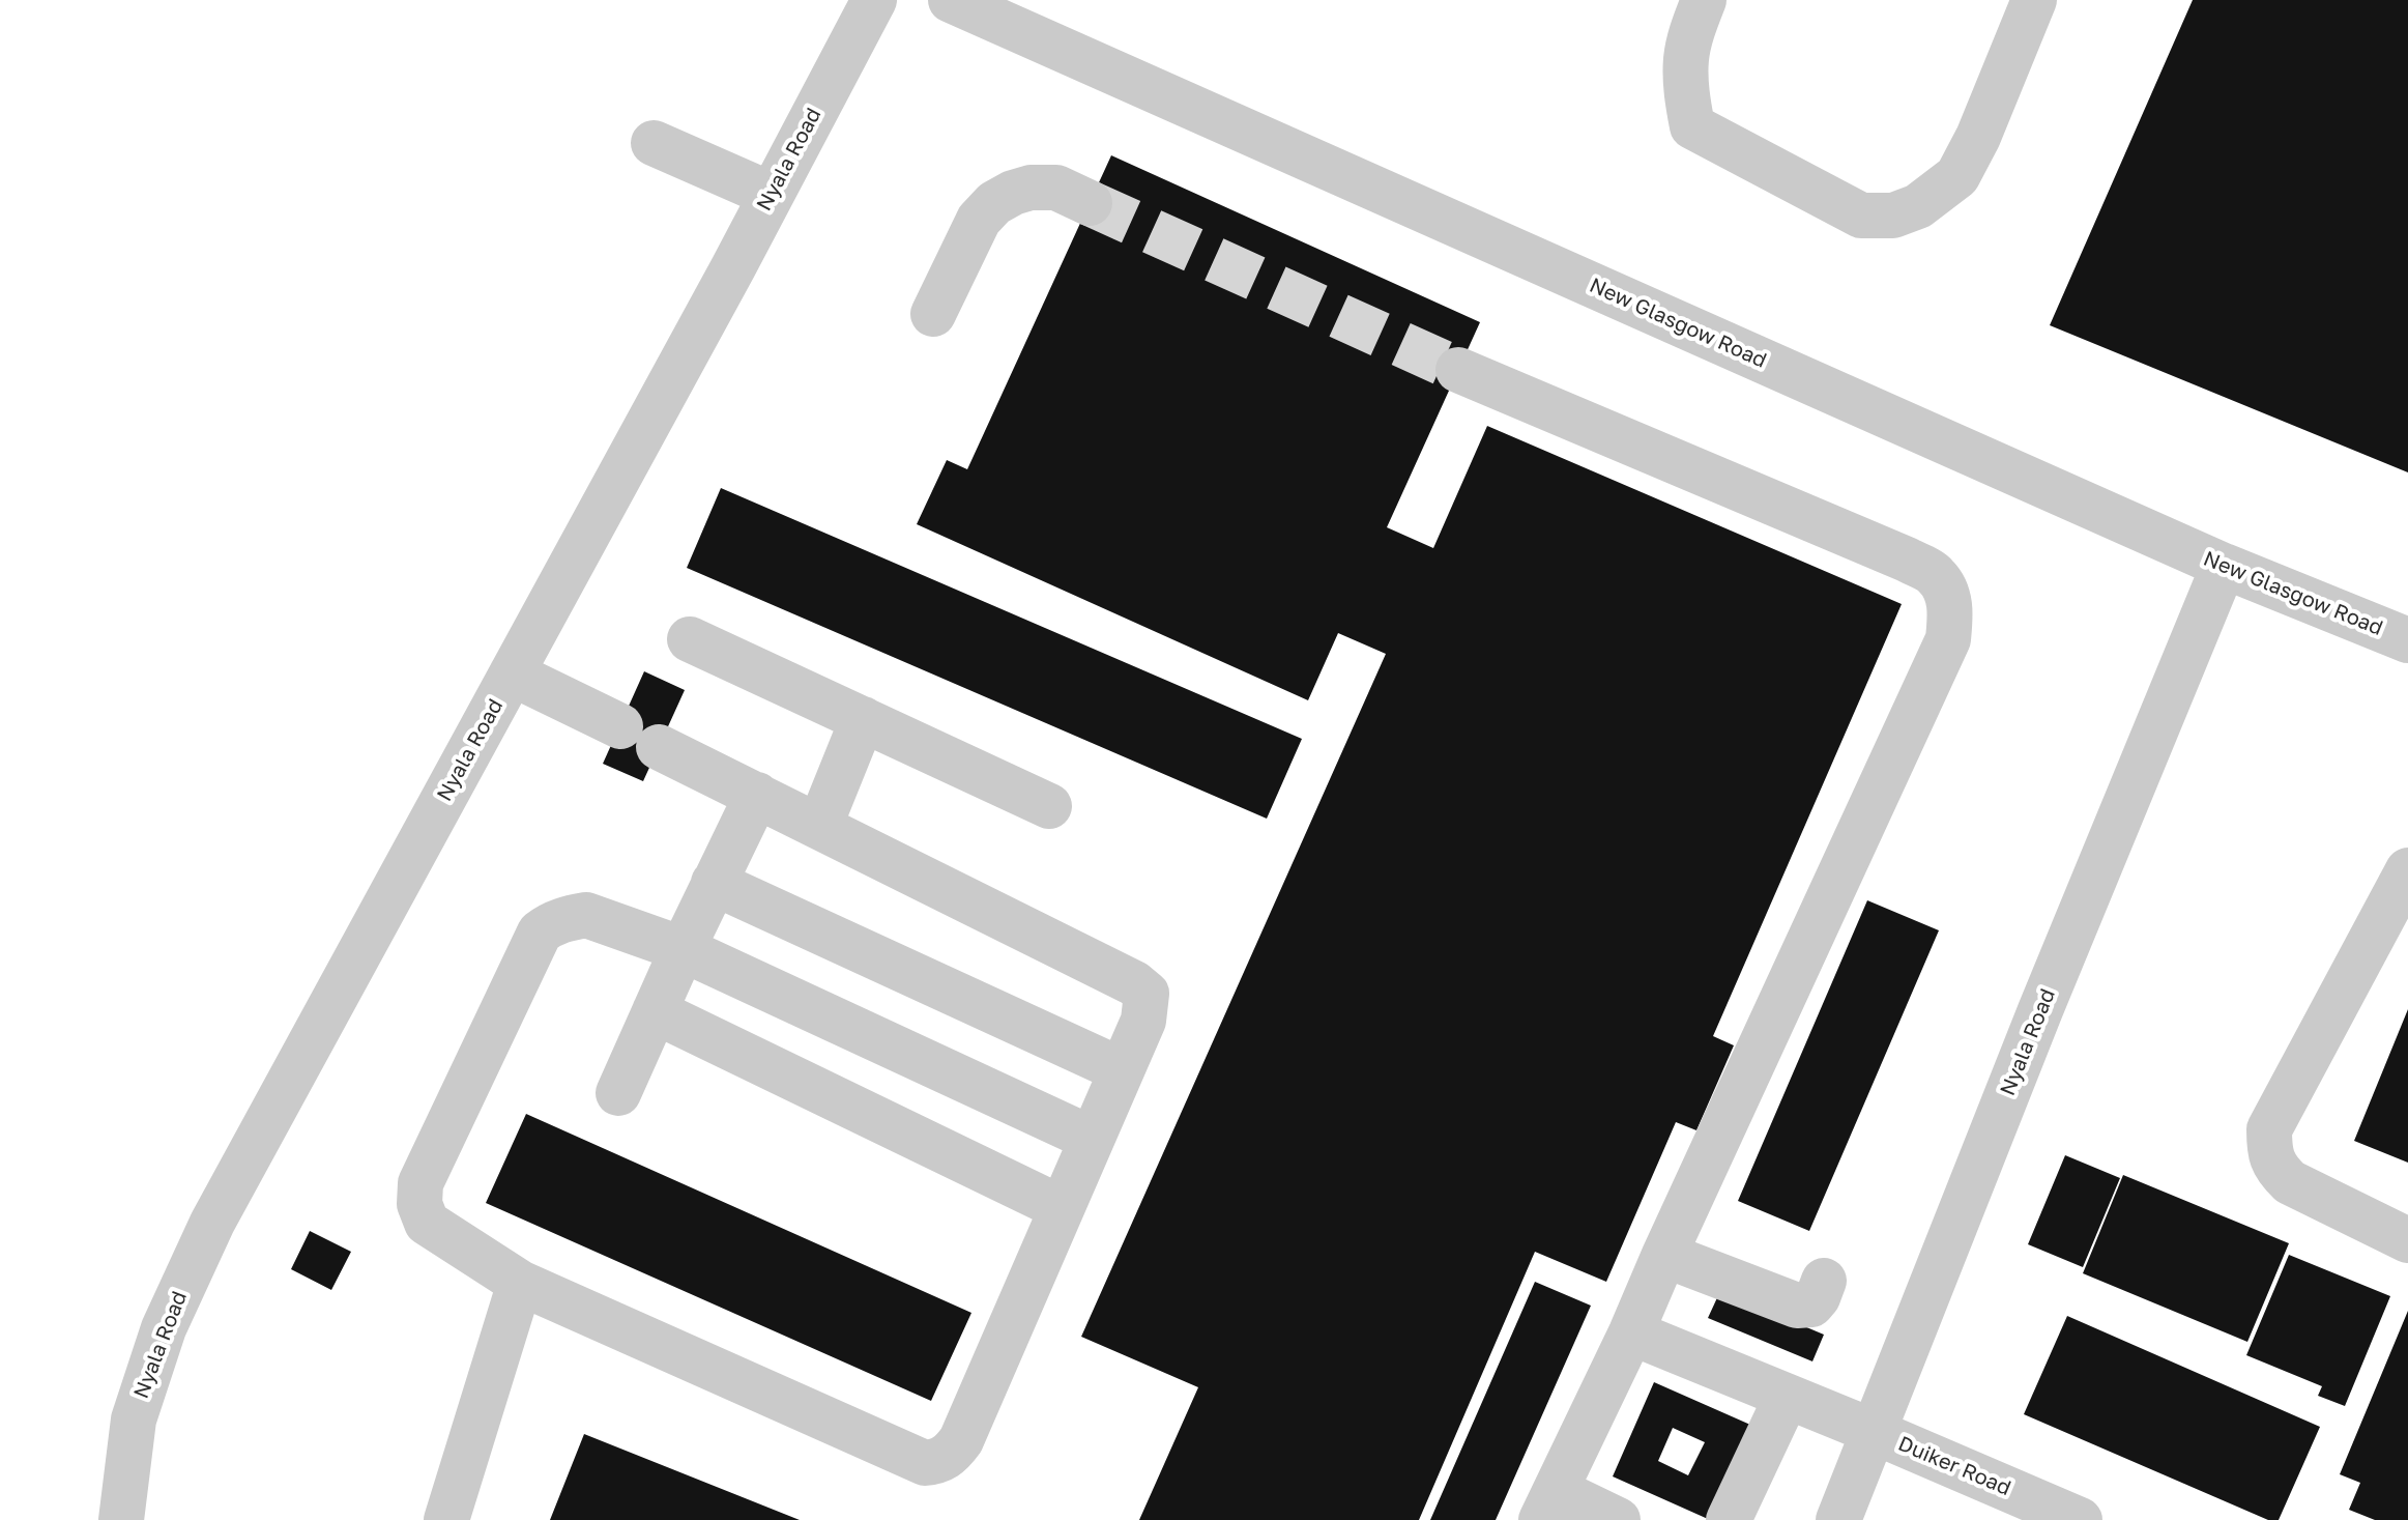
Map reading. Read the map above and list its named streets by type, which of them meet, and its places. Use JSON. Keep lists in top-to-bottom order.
{
  "streets": {
    "street": ["Nyala Road", "New Glasgow Road", "Duiker Road"]
  },
  "crossings": [
    ["Nyala Road", "New Glasgow Road"],
    ["Nyala Road", "Duiker Road"]
  ]
}
